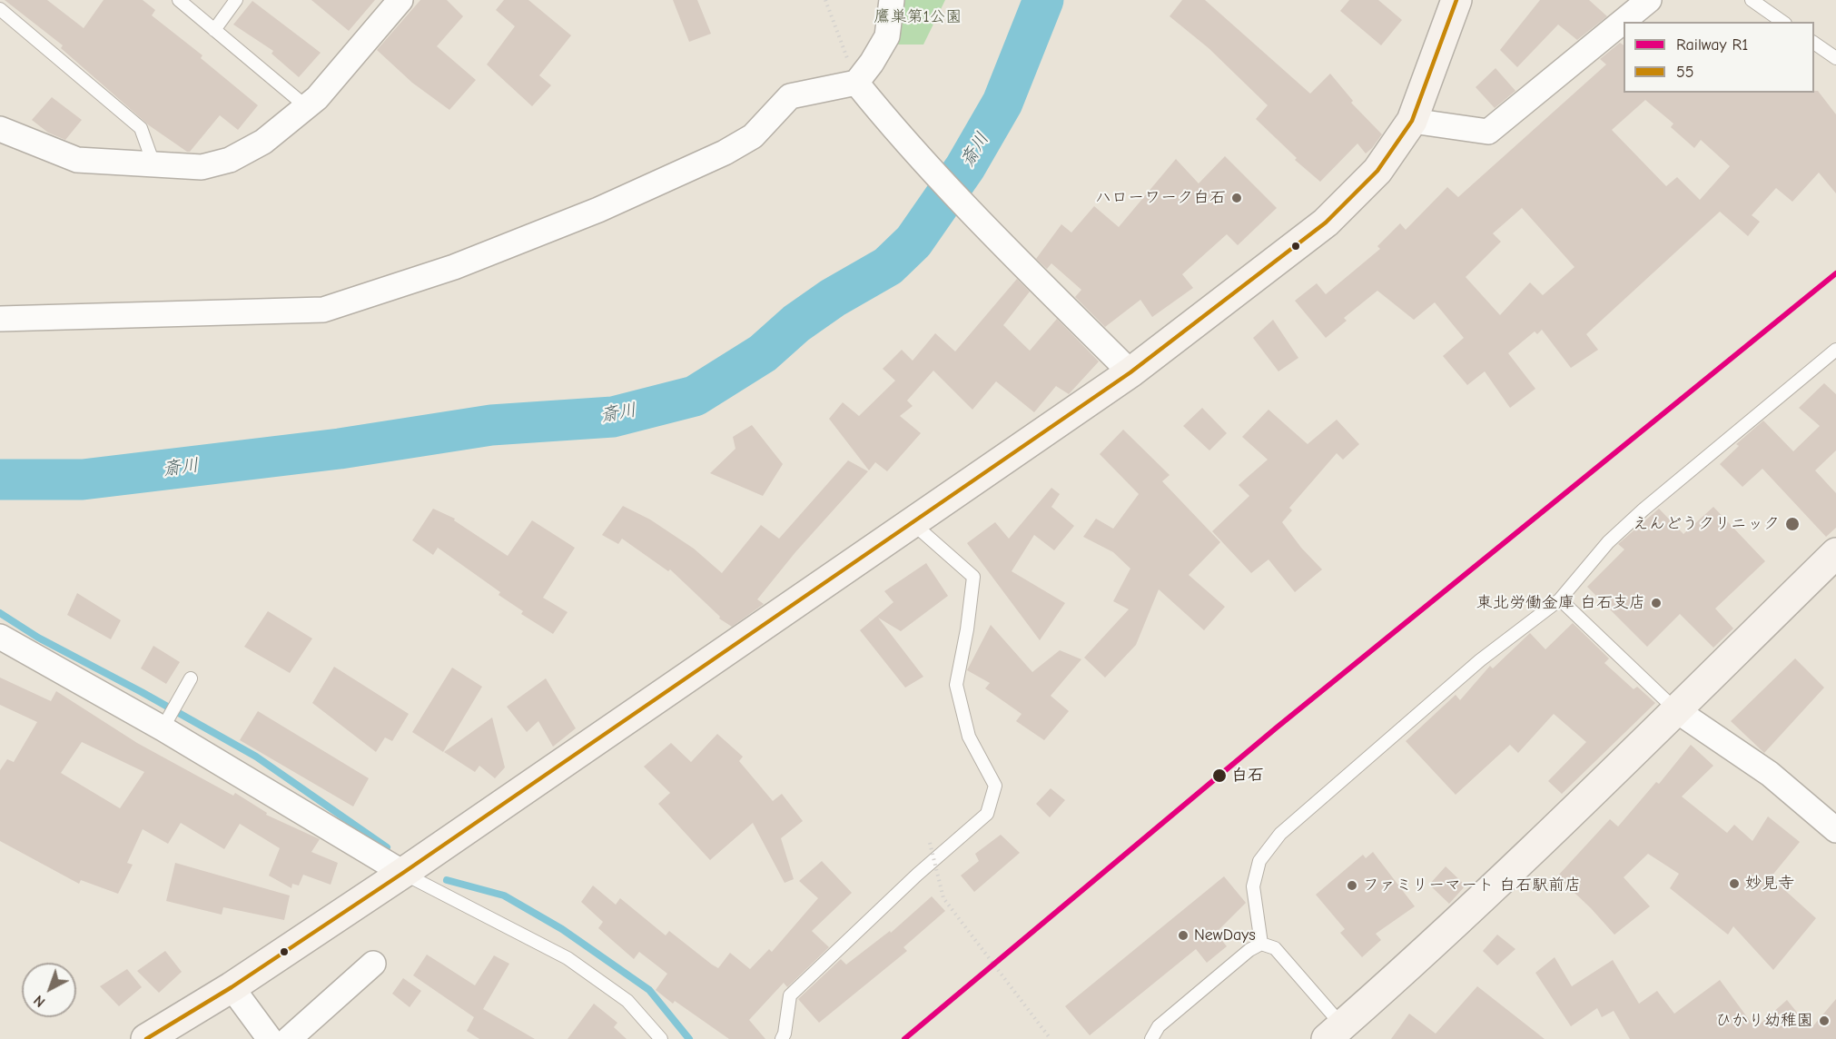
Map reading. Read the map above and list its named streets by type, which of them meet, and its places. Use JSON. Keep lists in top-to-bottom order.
{
  "water": ["斎川"],
  "parks": ["鷹巣第1公園"],
  "places": [
    "ハローワーク白石",
    "えんどうクリニック",
    "東北労働金庫 白石支店",
    "白石",
    "妙見寺",
    "ファミリーマート 白石駅前店",
    "NewDays",
    "ひかり幼稚園"
  ],
  "lines": ["transit line 55", "rail line R1"],
  "legend": ["Railway R1", "55"],
  "north": "bottom left"
}
